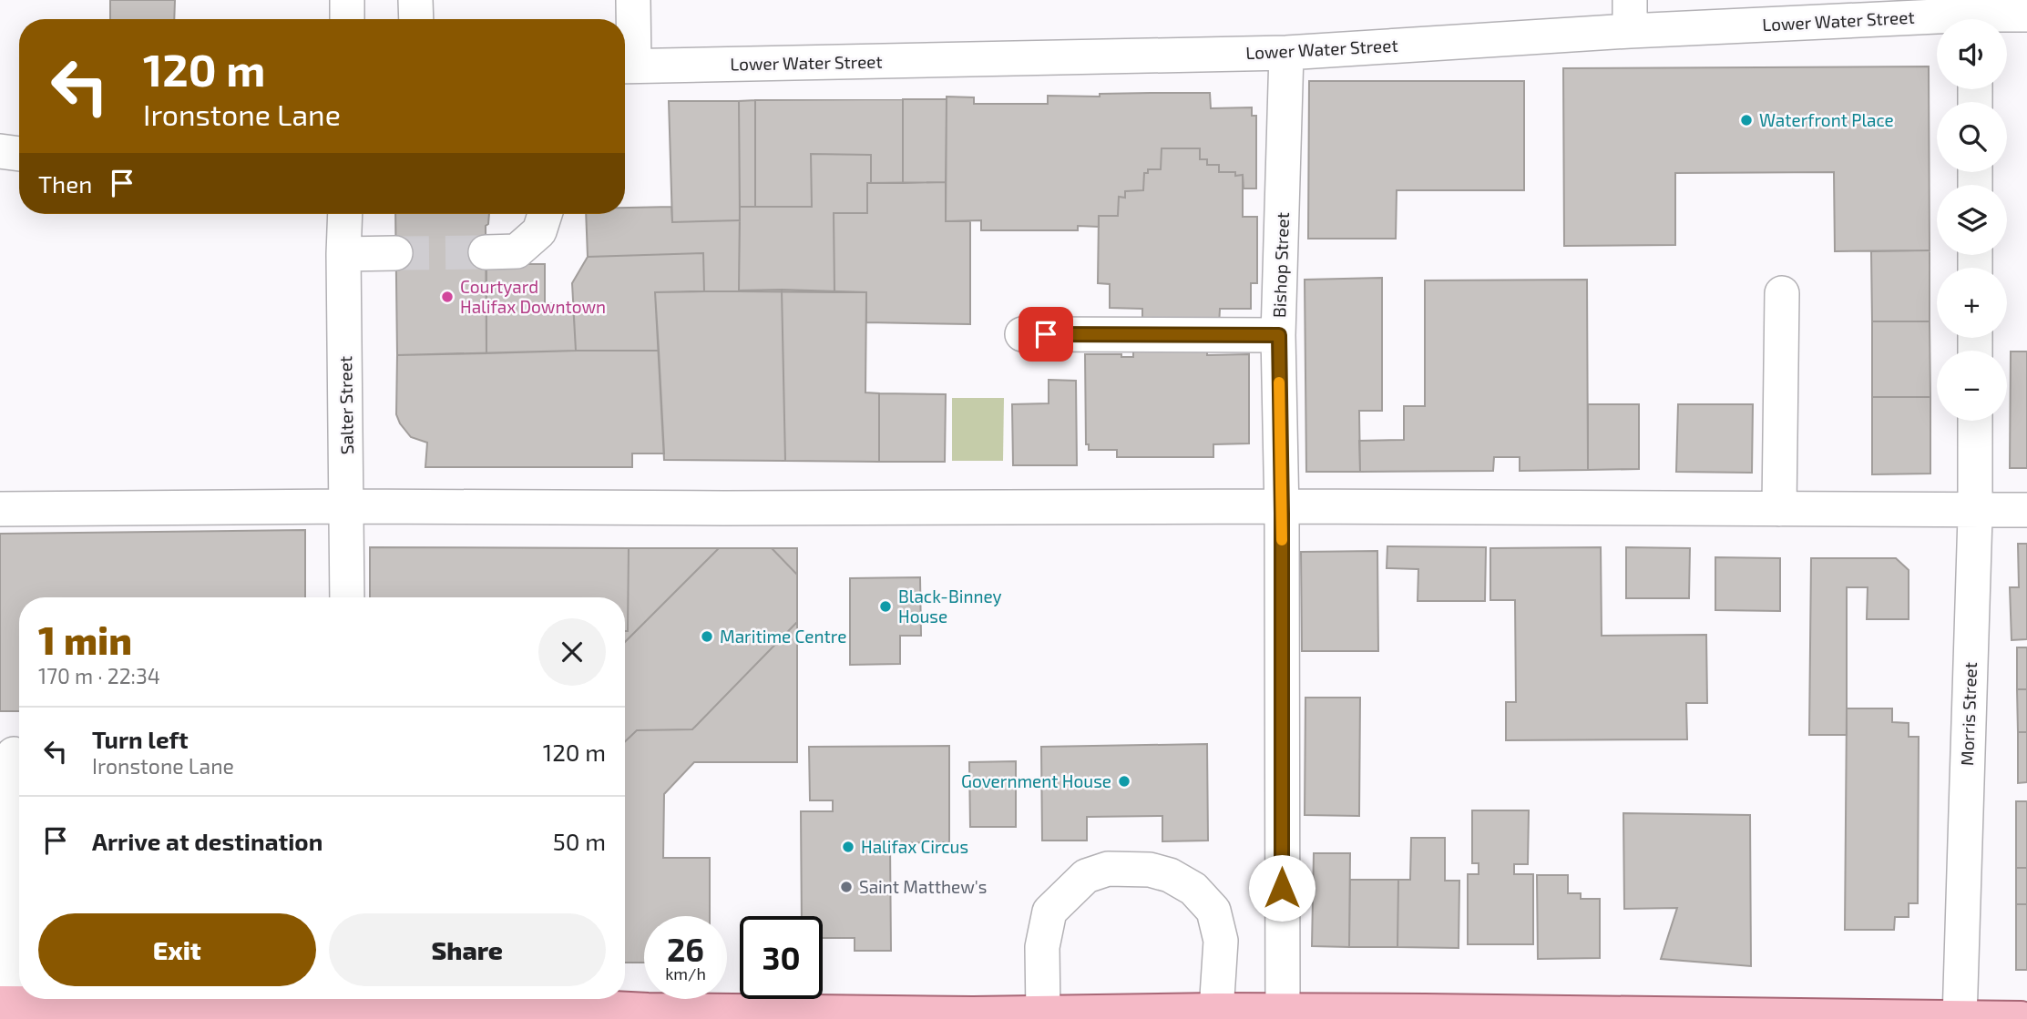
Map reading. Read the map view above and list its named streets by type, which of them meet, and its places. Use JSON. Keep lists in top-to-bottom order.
{
  "streets": {
    "street": [
      "Lower Water Street",
      "Bishop Street",
      "Salter Street",
      "Morris Street"
    ]
  },
  "crossings": [
    ["Lower Water Street", "Bishop Street"]
  ],
  "places": [
    "Waterfront Place",
    "Courtyard Halifax Downtown",
    "Black-Binney House",
    "Maritime Centre",
    "Government House",
    "Halifax Circus",
    "Saint Matthew's"
  ],
  "page": {
    "map_buttons": ["+", "−"],
    "turn": ["120 m", "Ironstone Lane"],
    "then": "Then",
    "heading": ["1 min", "170 m · 22:34"],
    "list": [
      {
        "name": "Turn left",
        "note": "Ironstone Lane",
        "value": "120 m"
      },
      {
        "name": "Arrive at destination",
        "value": "50 m"
      }
    ],
    "buttons": ["Exit", "Share"],
    "speed": "26 km/h",
    "limit": "30"
  }
}
